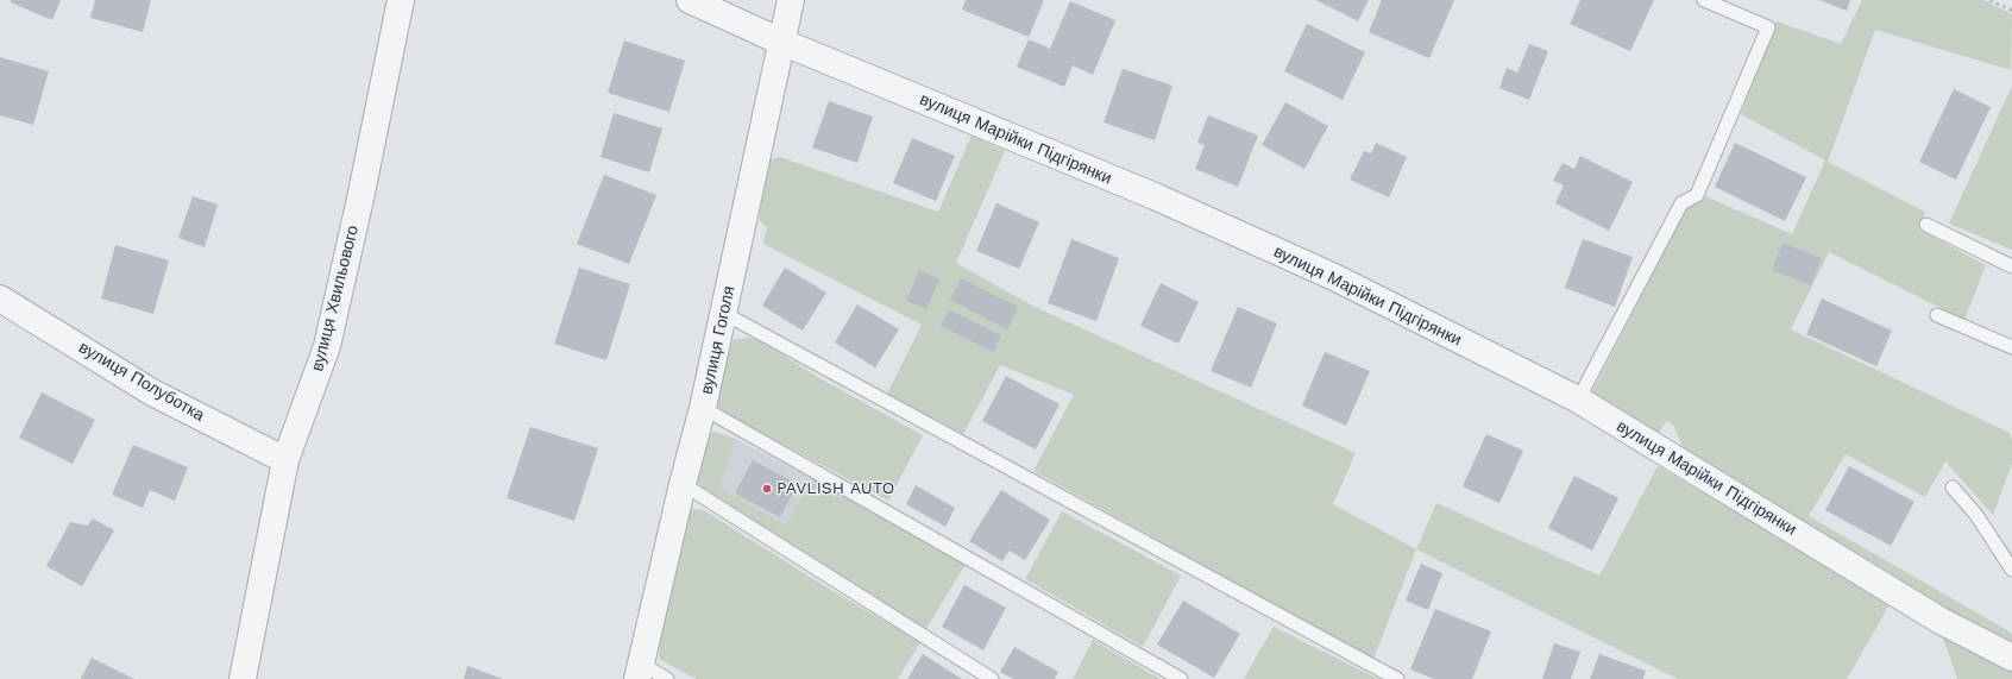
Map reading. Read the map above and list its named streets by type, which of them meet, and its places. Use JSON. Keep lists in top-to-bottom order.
{
  "streets": {
    "street": [
      "вулиця Марійки Підгірянки",
      "вулиця Хвильового",
      "вулиця Гоголя",
      "вулиця Полуботка"
    ]
  },
  "crossings": [
    ["вулиця Марійки Підгірянки", "вулиця Гоголя"],
    ["вулиця Хвильового", "вулиця Полуботка"]
  ],
  "places": ["PAVLISH AUTO"]
}
